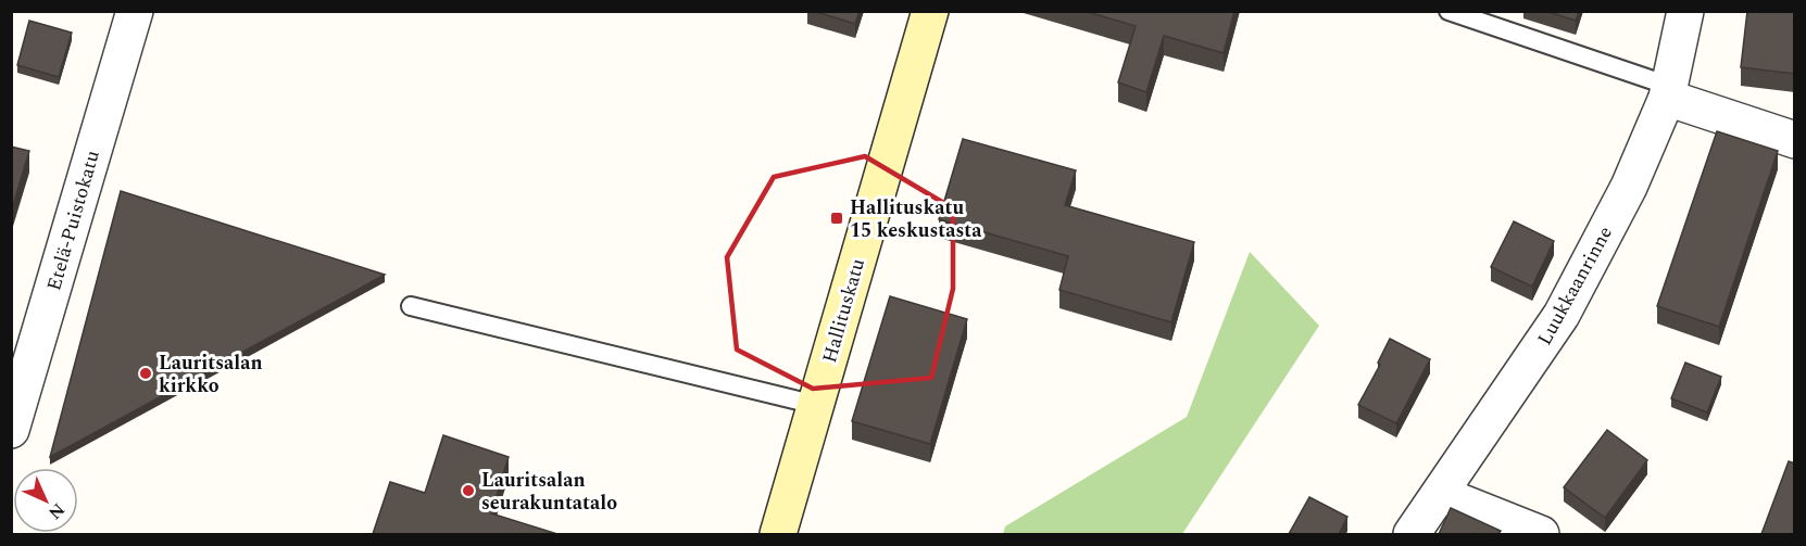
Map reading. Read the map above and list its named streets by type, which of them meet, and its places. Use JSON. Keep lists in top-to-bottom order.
{
  "streets": {
    "street": ["Etelä-Puistokatu", "Luukkaanrinne", "Hallituskatu"]
  },
  "places": {
    "transit": ["Hallituskatu 15 keskustasta"],
    "other": ["Lauritsalan kirkko", "Lauritsalan seurakuntatalo"]
  },
  "north": "bottom right"
}
